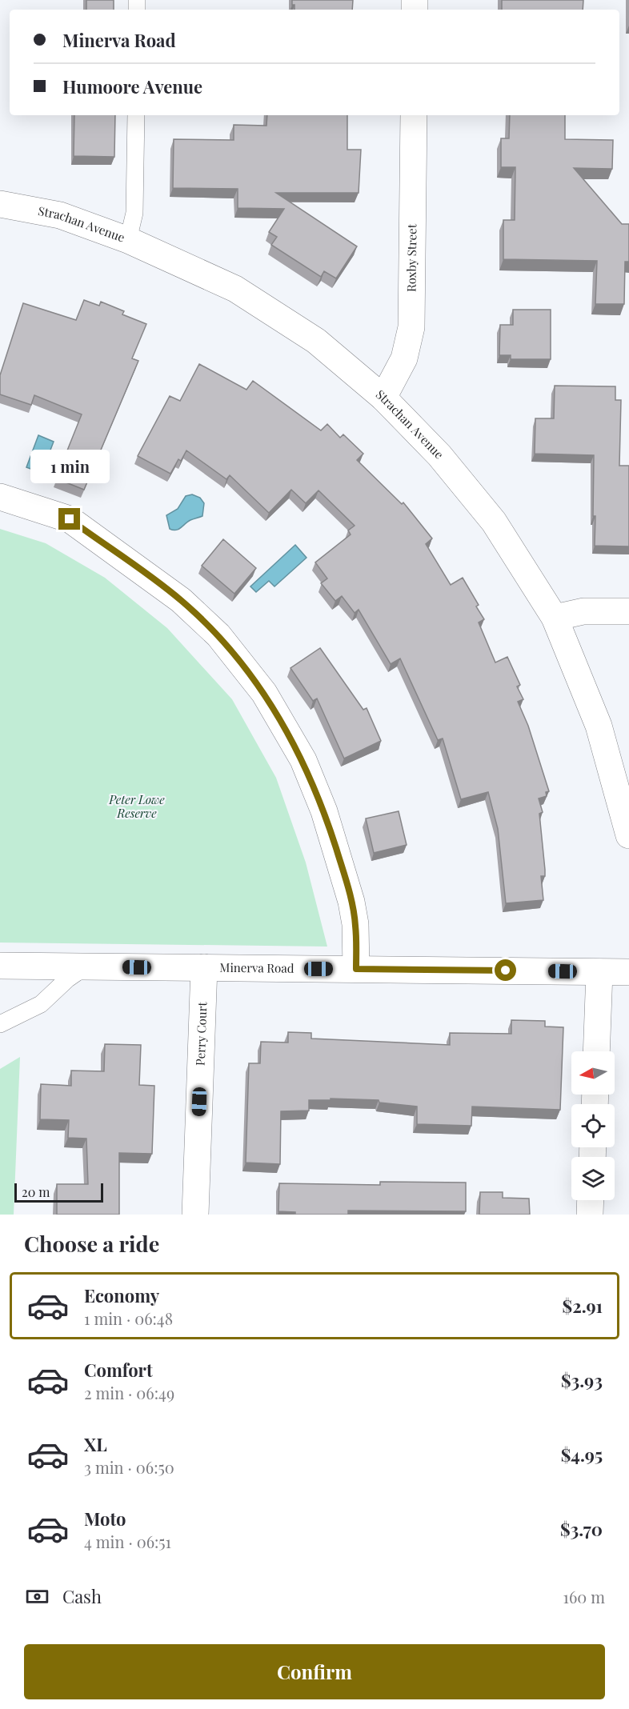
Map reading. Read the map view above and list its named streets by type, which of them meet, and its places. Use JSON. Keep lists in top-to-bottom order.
{
  "streets": {
    "street": [
      "Strachan Avenue",
      "Roxby Street",
      "Minerva Road",
      "Perry Court"
    ]
  },
  "crossings": [
    ["Strachan Avenue", "Roxby Street"],
    ["Minerva Road", "Perry Court"]
  ],
  "parks": ["Peter Lowe Reserve"],
  "scale_bar": "20 m",
  "north": "left",
  "page": {
    "banner": ["Minerva Road", "Humoore Avenue"],
    "bubble": "1 min",
    "scale": "20 m",
    "heading": "Choose a ride",
    "list": [
      {
        "name": "Economy",
        "note": "1 min · 06:48",
        "value": "$2.91"
      },
      {
        "name": "Comfort",
        "note": "2 min · 06:49",
        "value": "$3.93"
      },
      {
        "name": "XL",
        "note": "3 min · 06:50",
        "value": "$4.95"
      },
      {
        "name": "Moto",
        "note": "4 min · 06:51",
        "value": "$3.70"
      }
    ],
    "pay": ["Cash", "160 m"],
    "buttons": "Confirm"
  }
}
